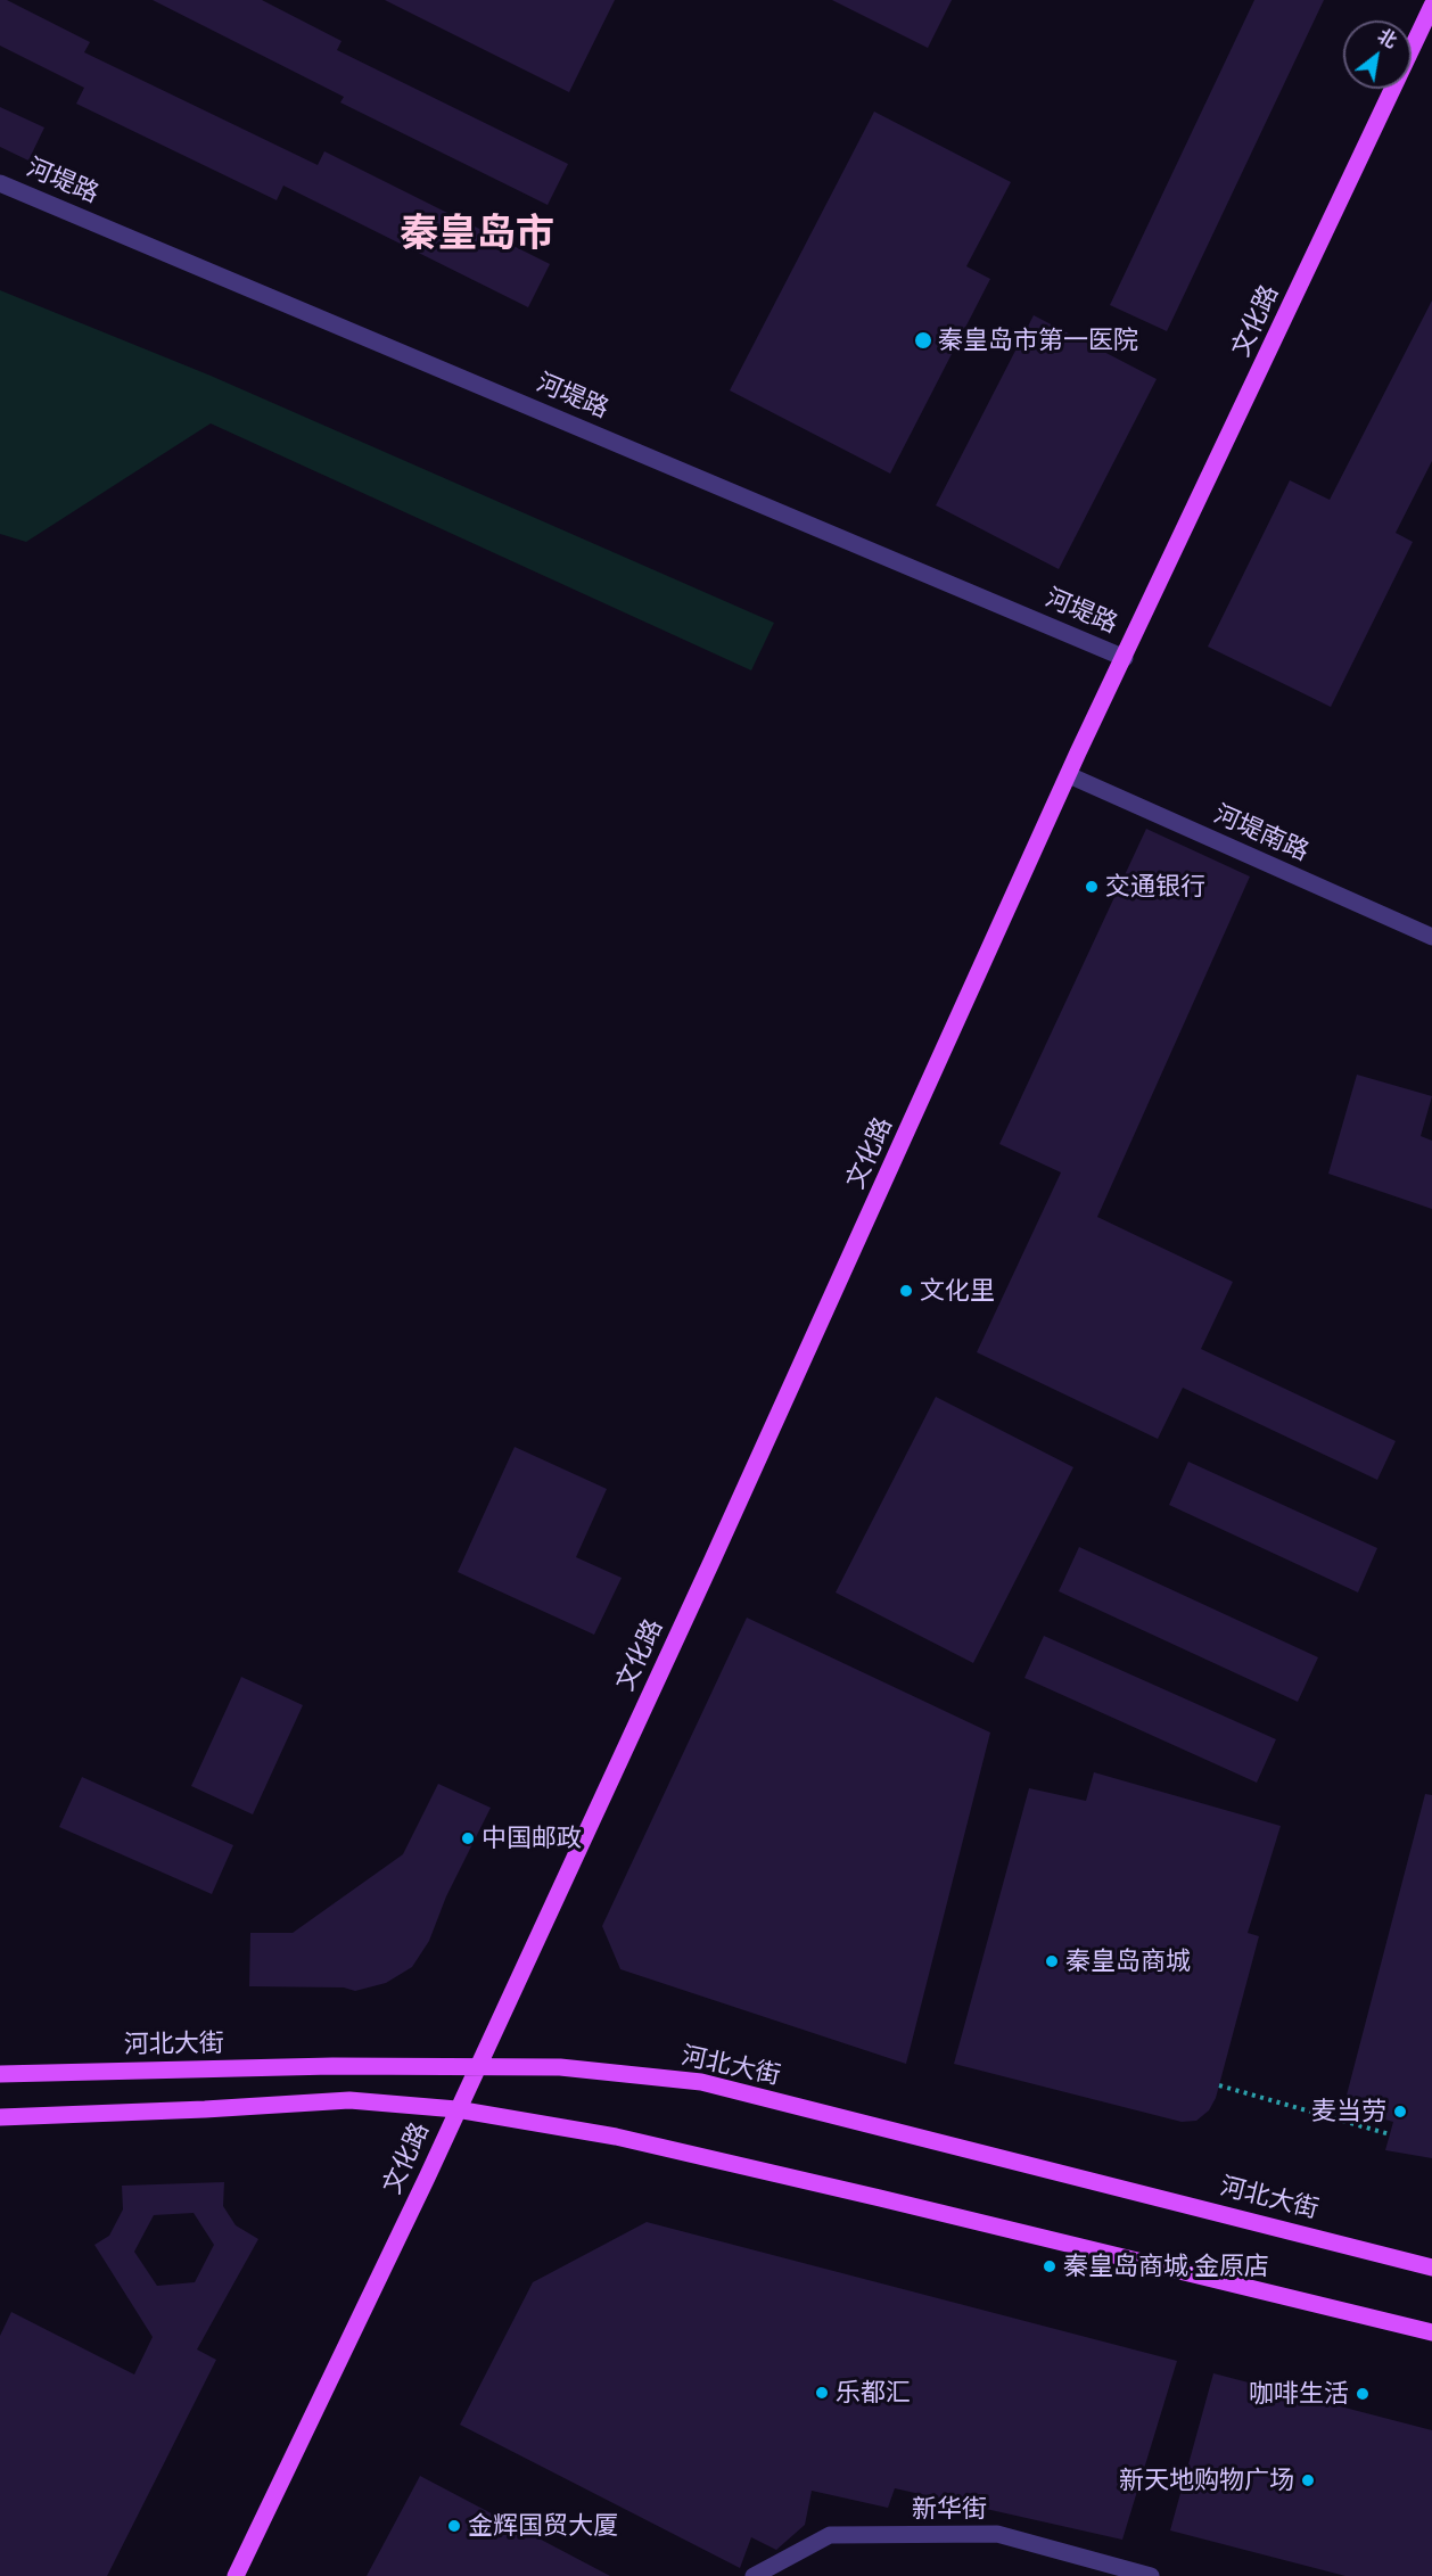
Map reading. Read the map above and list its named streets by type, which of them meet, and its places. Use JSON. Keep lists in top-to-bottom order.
{
  "streets": {
    "main road": ["文化路", "河北大街"],
    "street": ["河堤路", "河堤南路", "新华街"]
  },
  "crossings": [
    ["河堤路", "文化路"],
    ["文化路", "河堤南路"],
    ["文化路", "河北大街"]
  ],
  "districts": ["秦皇岛市"],
  "places": [
    "秦皇岛市第一医院",
    "交通银行",
    "文化里",
    "中国邮政",
    "秦皇岛商城",
    "麦当劳",
    "秦皇岛商城·金原店",
    "乐都汇",
    "咖啡生活",
    "新天地购物广场",
    "金辉国贸大厦"
  ],
  "north": "top right"
}
